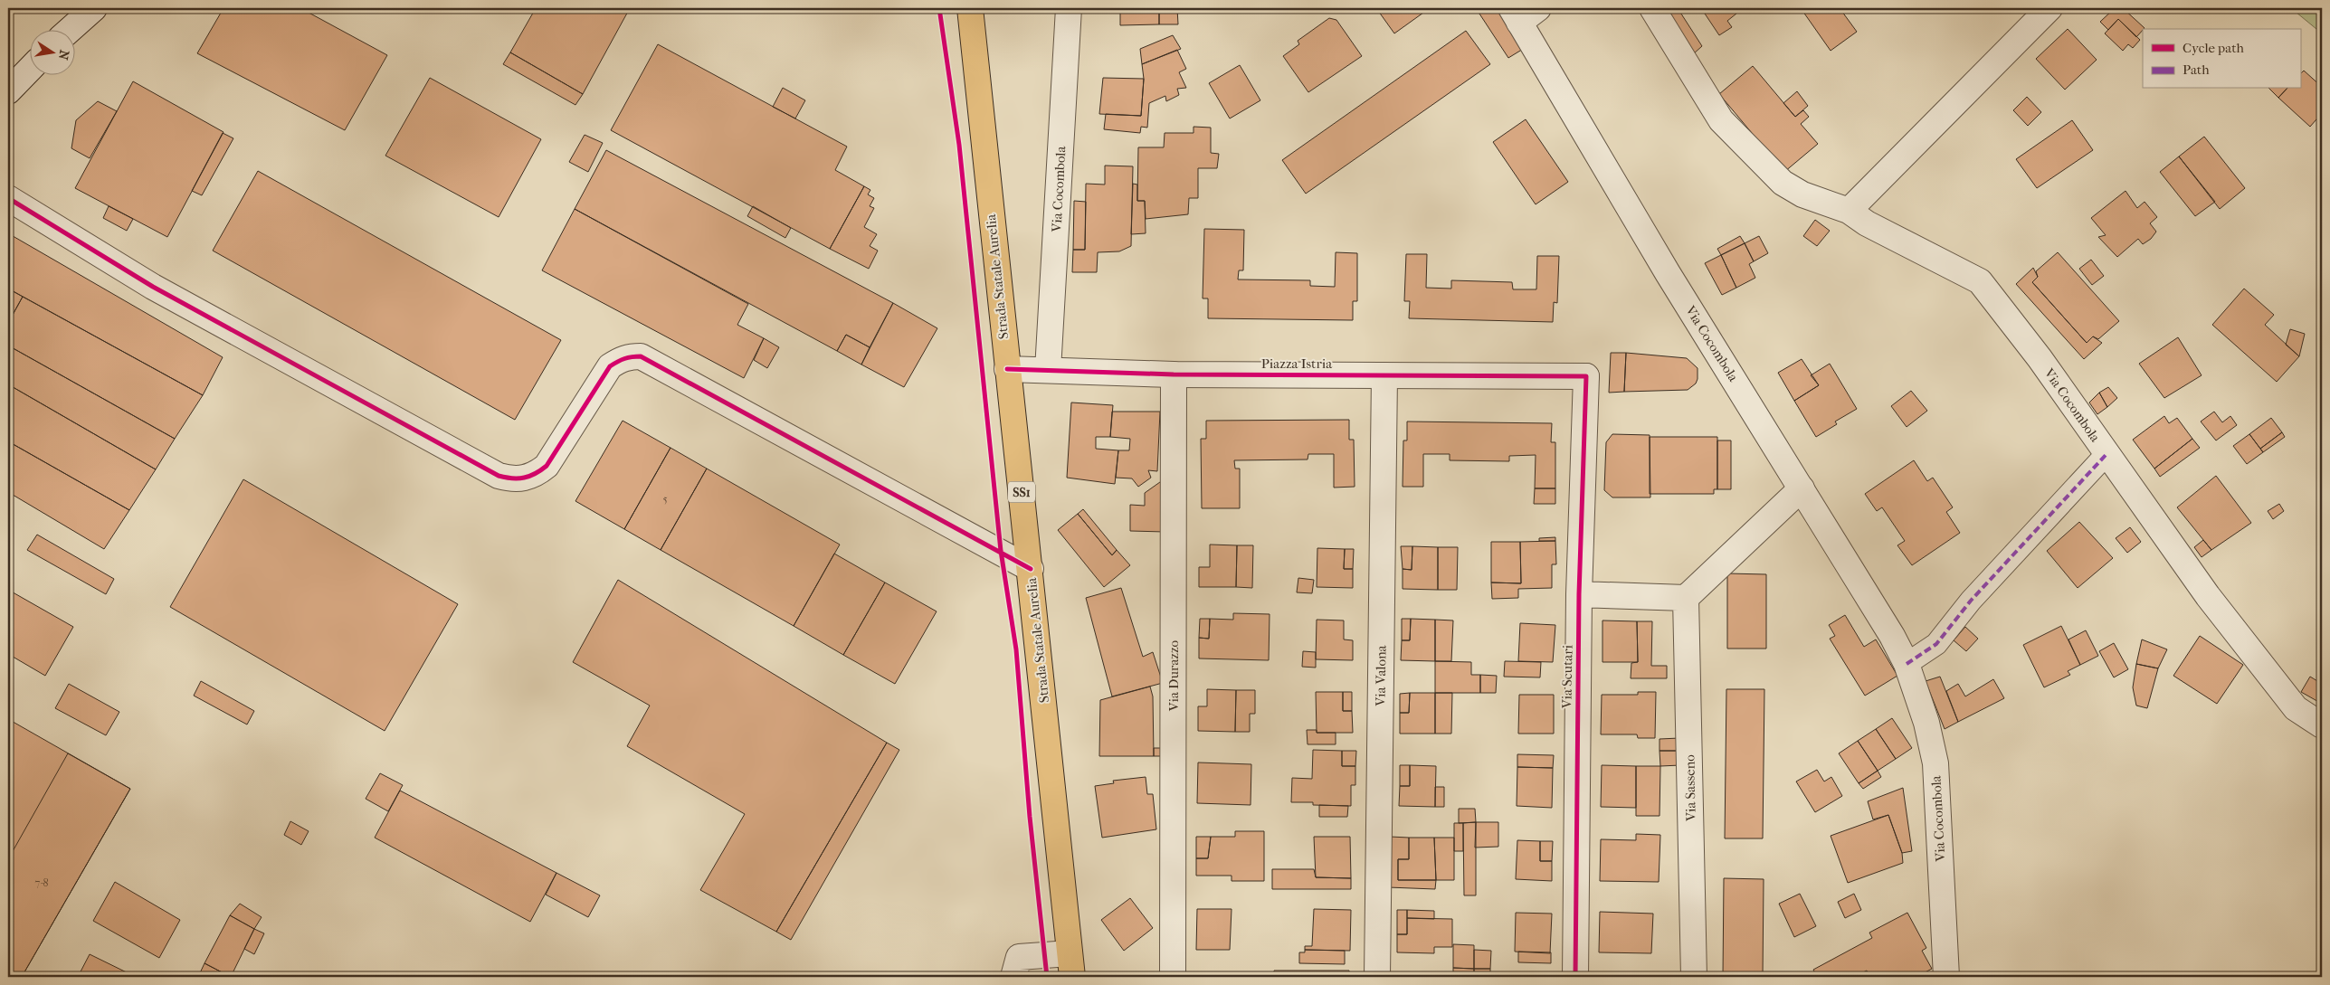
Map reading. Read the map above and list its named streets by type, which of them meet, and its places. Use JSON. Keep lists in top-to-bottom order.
{
  "streets": {
    "main road": ["Strada Statale Aurelia", "SS1"],
    "street": [
      "Via Cocombola",
      "Piazza Istria",
      "Via Durazzo",
      "Via Valona",
      "Via Scutari",
      "Via Sasseno"
    ]
  },
  "crossings": [
    ["Via Cocombola", "Piazza Istria"],
    ["Strada Statale Aurelia", "Piazza Istria"],
    ["Piazza Istria", "Via Durazzo"],
    ["Piazza Istria", "Via Valona"],
    ["Piazza Istria", "Via Scutari"]
  ],
  "house_numbers": ["5", "7-8"],
  "legend": ["Cycle path", "Path"],
  "north": "right"
}
